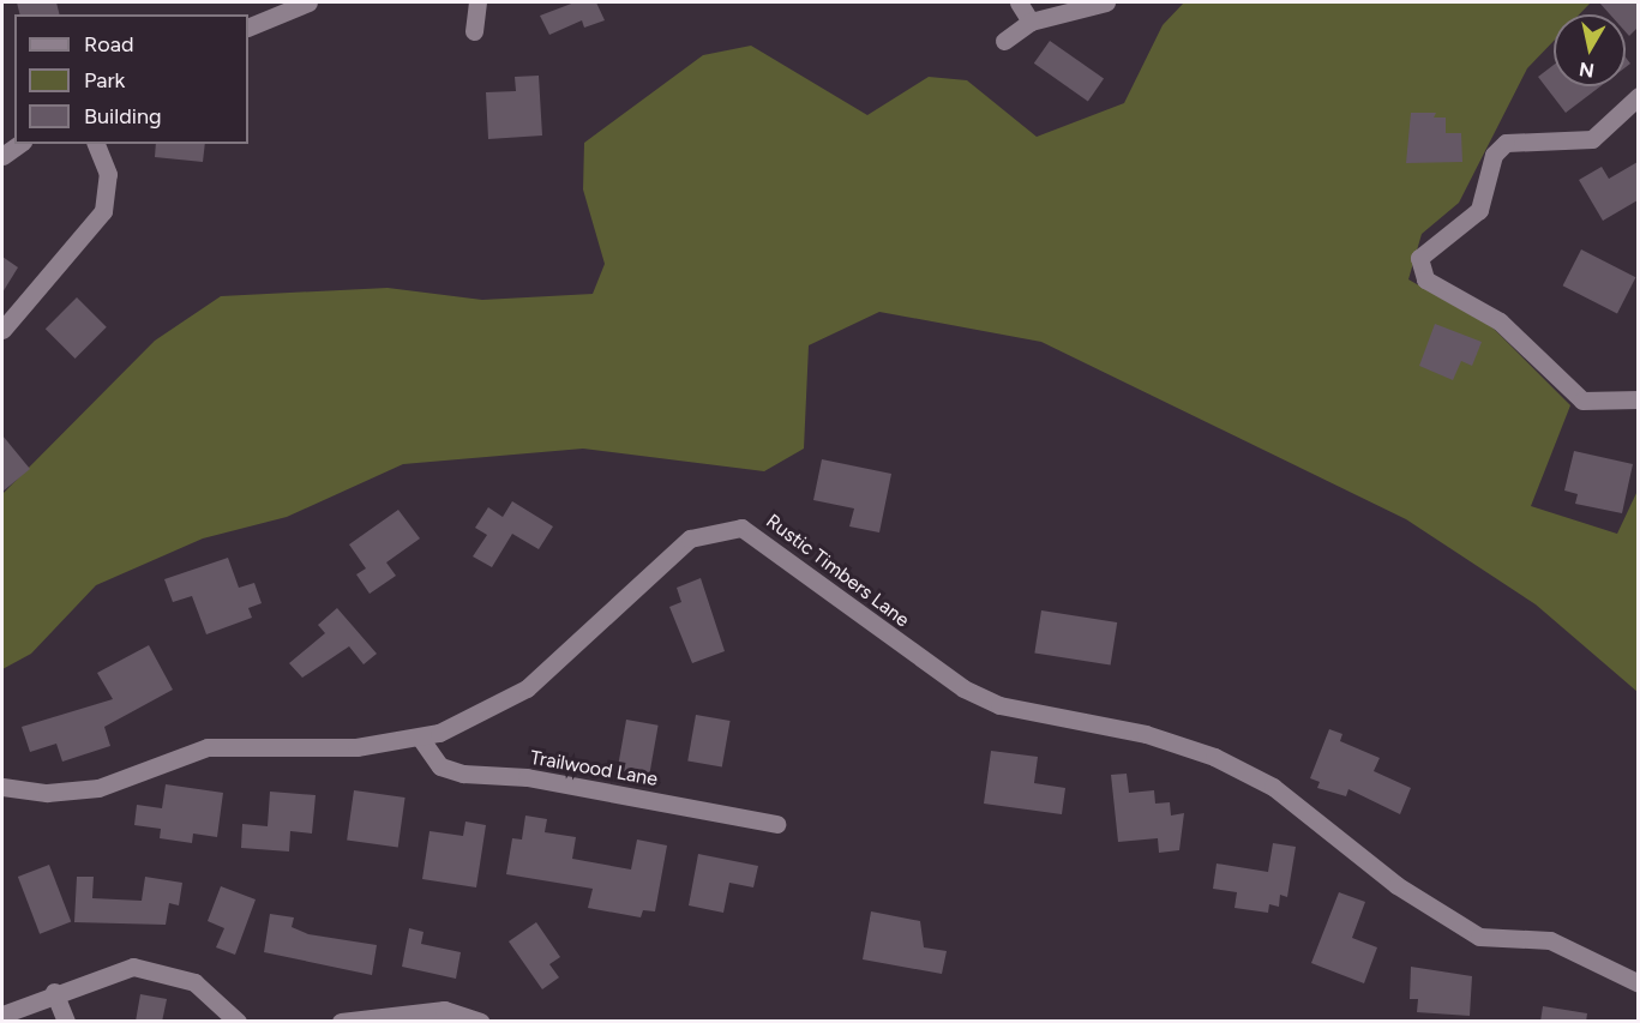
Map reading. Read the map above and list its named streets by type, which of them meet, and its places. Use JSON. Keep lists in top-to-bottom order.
{
  "streets": {
    "street": ["Rustic Timbers Lane", "Trailwood Lane"]
  },
  "crossings": [
    ["Rustic Timbers Lane", "Trailwood Lane"]
  ],
  "legend": ["Road", "Park", "Building"],
  "north": "bottom"
}
